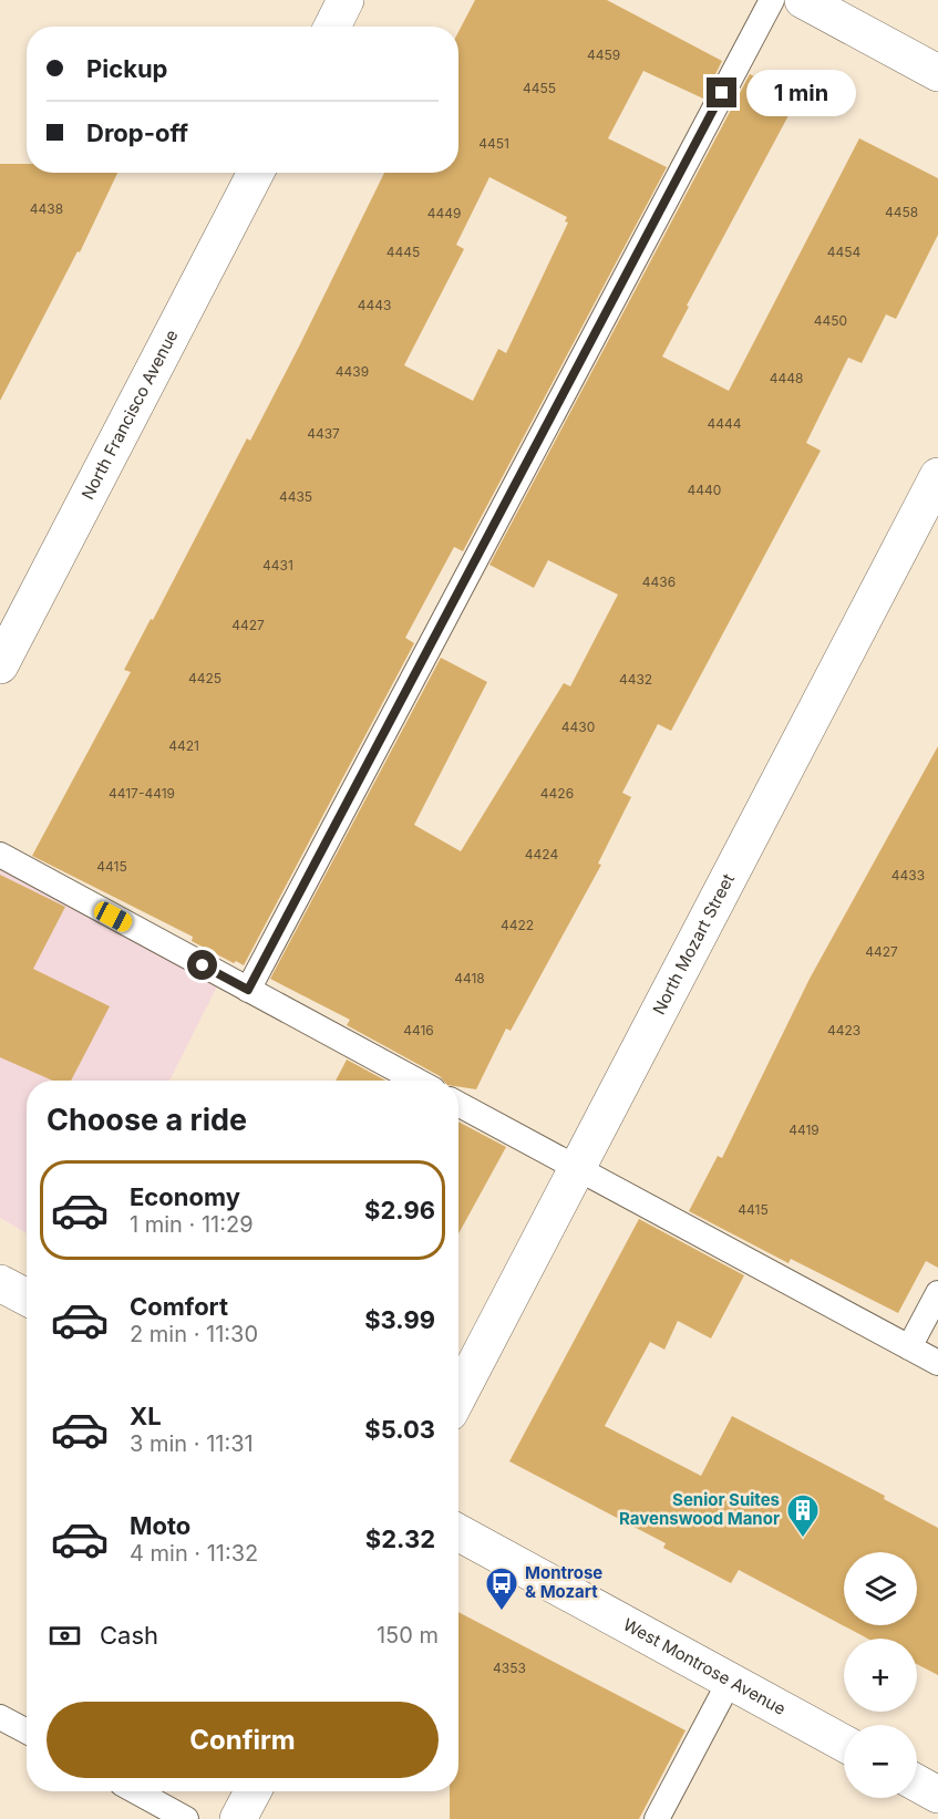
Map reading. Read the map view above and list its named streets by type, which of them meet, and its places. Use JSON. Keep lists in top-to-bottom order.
{
  "streets": {
    "street": ["North Francisco Avenue", "North Mozart Street", "West Montrose Avenue"]
  },
  "places": {
    "building": ["Senior Suites Ravenswood Manor"],
    "bus stop": ["Montrose & Mozart"]
  },
  "house_numbers": [
    "4459",
    "4455",
    "4451",
    "4438",
    "4458",
    "4449",
    "4445",
    "4454",
    "4443",
    "4450",
    "4439",
    "4448",
    "4444",
    "4437",
    "4440",
    "4435",
    "4431",
    "4436",
    "4427",
    "4425",
    "4432",
    "4430",
    "4421",
    "4417-4419",
    "4426",
    "4424",
    "4415",
    "4433",
    "4422",
    "4427",
    "4418",
    "4416",
    "4423",
    "4419",
    "4415",
    "4353"
  ],
  "page": {
    "banner": ["Pickup", "Drop-off"],
    "bubble": "1 min",
    "heading": "Choose a ride",
    "list": [
      {
        "name": "Economy",
        "note": "1 min · 11:29",
        "value": "$2.96"
      },
      {
        "name": "Comfort",
        "note": "2 min · 11:30",
        "value": "$3.99"
      },
      {
        "name": "XL",
        "note": "3 min · 11:31",
        "value": "$5.03"
      },
      {
        "name": "Moto",
        "note": "4 min · 11:32",
        "value": "$2.32"
      }
    ],
    "map_buttons": ["+", "−"],
    "pay": ["Cash", "150 m"],
    "buttons": "Confirm"
  }
}
